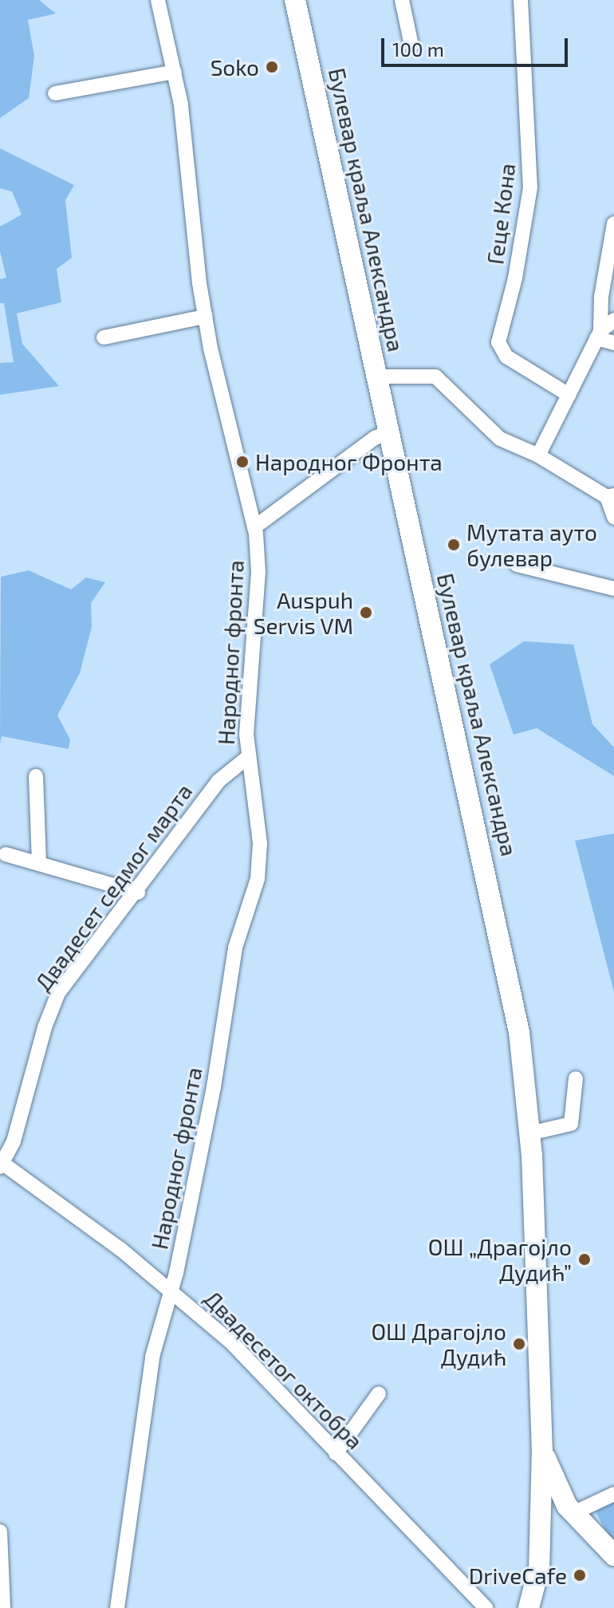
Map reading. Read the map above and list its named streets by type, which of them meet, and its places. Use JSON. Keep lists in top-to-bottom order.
{
  "streets": {
    "main road": ["Булевар краља Александра"],
    "street": [
      "Геце Кона",
      "Народног фронта",
      "Двадесет седмог марта",
      "Двадесетог октобра"
    ]
  },
  "crossings": [
    ["Народног фронта", "Двадесет седмог марта"],
    ["Народног фронта", "Двадесетог октобра"],
    ["Двадесет седмог марта", "Двадесетог октобра"]
  ],
  "places": [
    "Soko",
    "Народног Фронта",
    "Мутата ауто булевар",
    "Auspuh Servis VM",
    "ОШ „Драгојло Дудић”",
    "ОШ Драгојло Дудић",
    "DriveCafe"
  ],
  "scale_bar": "100 m"
}
